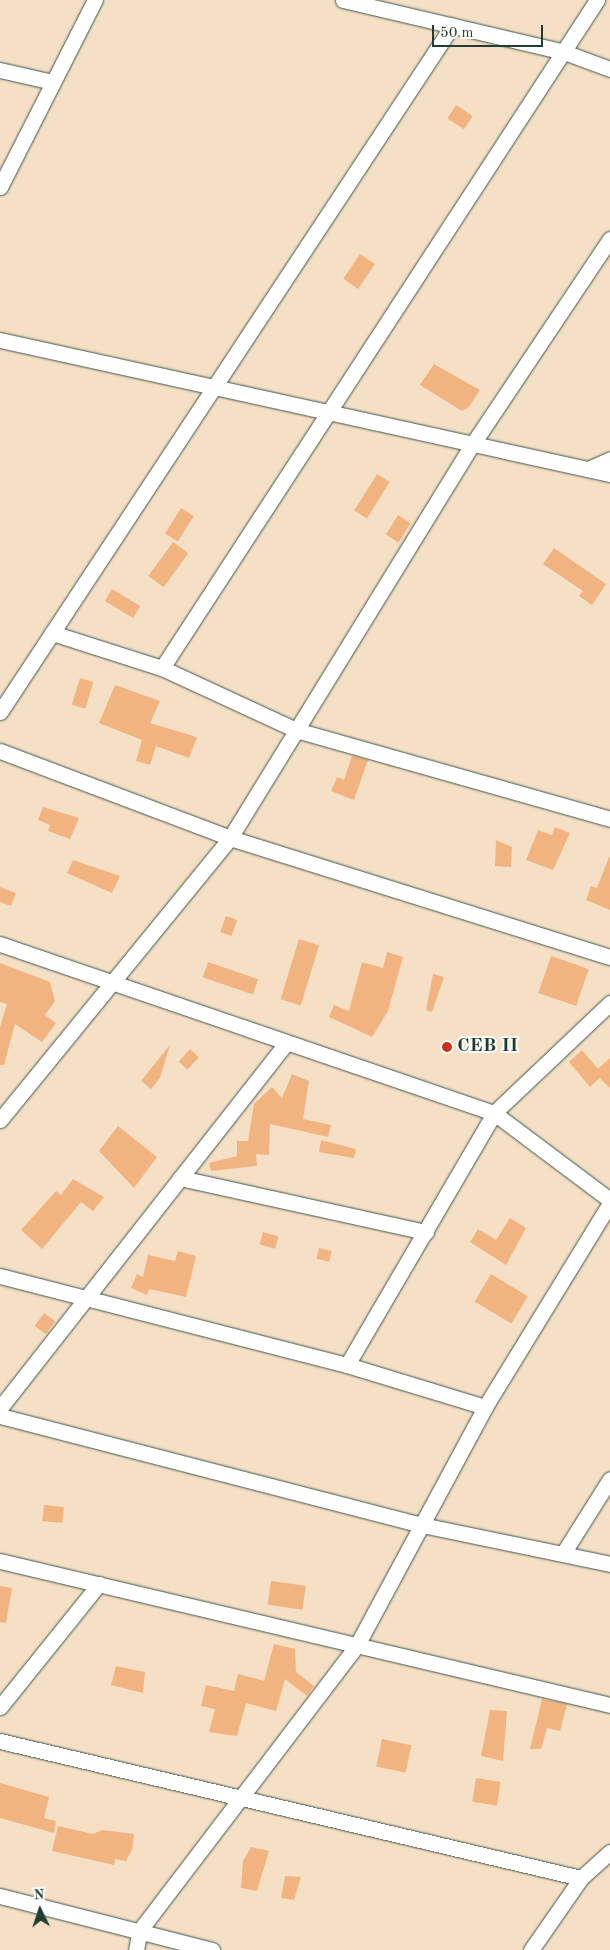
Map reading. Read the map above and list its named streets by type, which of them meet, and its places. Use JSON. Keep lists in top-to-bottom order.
{
  "places": ["CEB II"],
  "scale_bar": "50 m",
  "north": "top"
}
